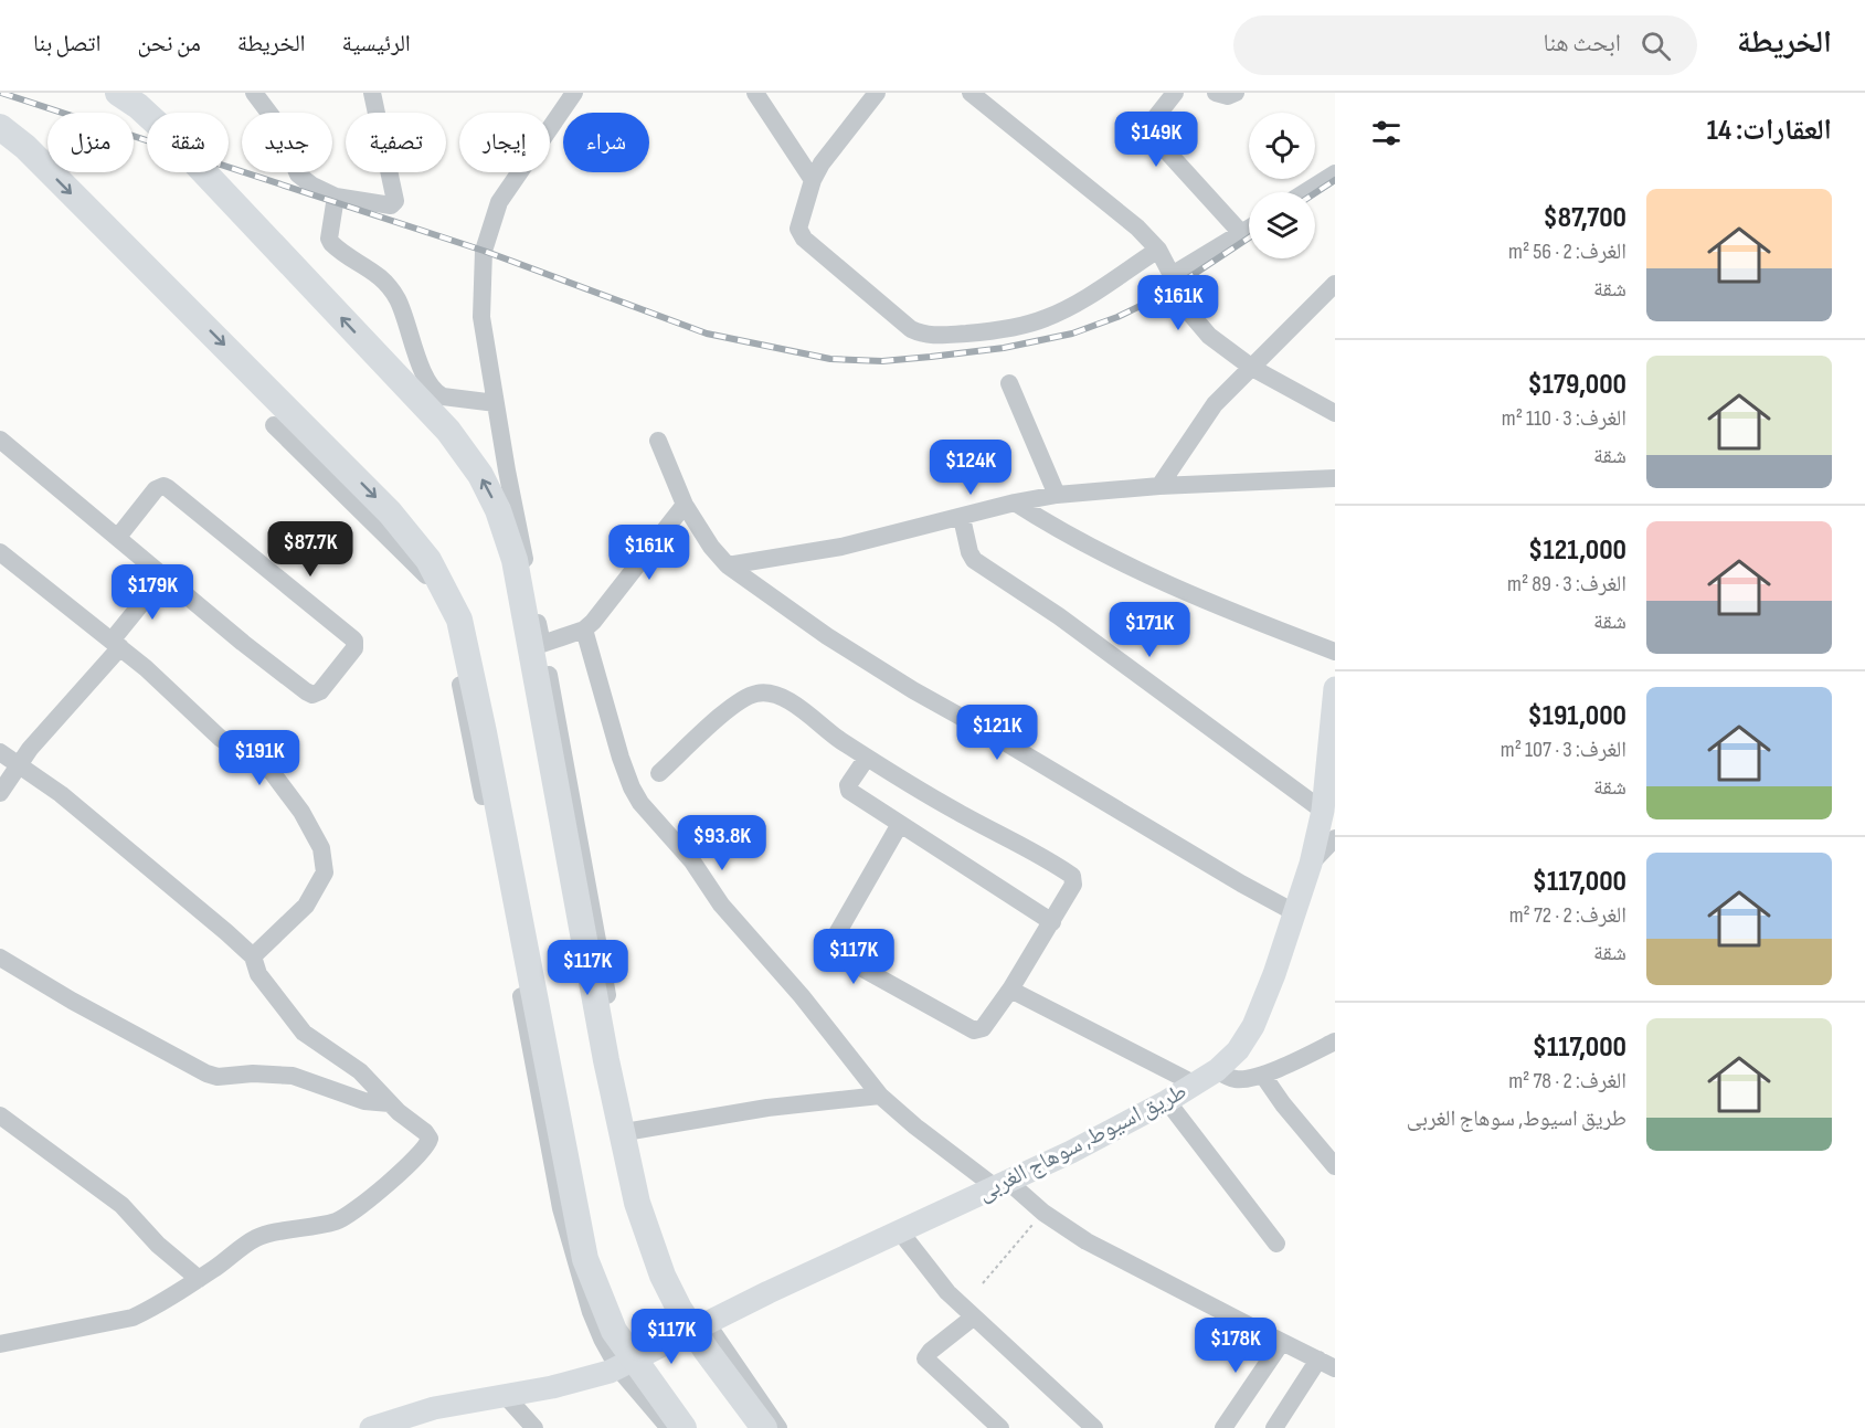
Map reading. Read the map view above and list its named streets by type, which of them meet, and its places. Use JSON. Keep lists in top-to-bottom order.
{
  "streets": {
    "main road": ["طريق اسيوط, سوهاج الغربى"]
  },
  "page": {
    "header": "الخريطة",
    "search": "ابحث هنا",
    "nav": [
      "الرئيسية",
      "الخريطة",
      "من نحن",
      "اتصل بنا"
    ],
    "heading": "العقارات: 14",
    "price": [
      "$149K",
      "$161K",
      "$124K",
      "$87.7K",
      "$161K",
      "$179K",
      "$171K",
      "$121K",
      "$191K",
      "$93.8K",
      "$117K",
      "$117K",
      "$117K",
      "$178K"
    ],
    "chip": [
      "شراء",
      "إيجار",
      "تصفية",
      "جديد",
      "شقة",
      "منزل"
    ],
    "list": [
      {
        "name": "$87,700",
        "note": "الغرف: 2 · 56 m² · شقة"
      },
      {
        "name": "$179,000",
        "note": "الغرف: 3 · 110 m² · شقة"
      },
      {
        "name": "$121,000",
        "note": "الغرف: 3 · 89 m² · شقة"
      },
      {
        "name": "$191,000",
        "note": "الغرف: 3 · 107 m² · شقة"
      },
      {
        "name": "$117,000",
        "note": "الغرف: 2 · 72 m² · شقة"
      },
      {
        "name": "$117,000",
        "note": "الغرف: 2 · 78 m² · طريق اسيوط, سوهاج الغربى"
      }
    ]
  }
}
